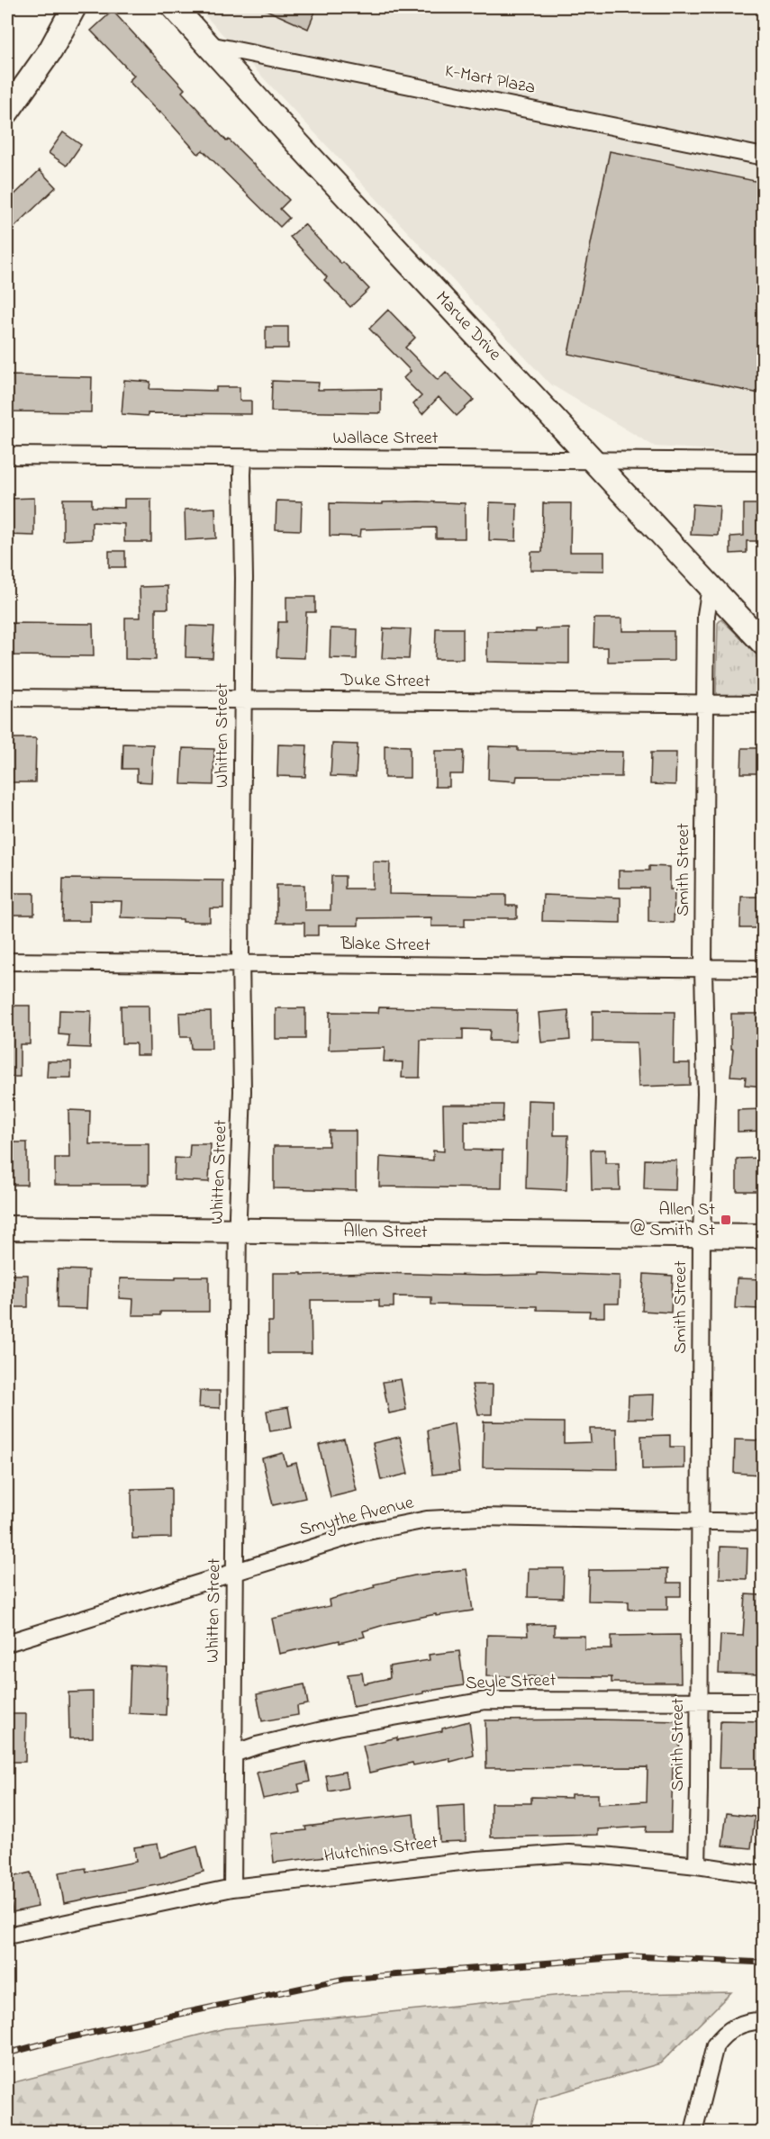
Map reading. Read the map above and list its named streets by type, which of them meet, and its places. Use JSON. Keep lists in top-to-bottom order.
{
  "streets": {
    "street": [
      "K-Mart Plaza",
      "Marue Drive",
      "Wallace Street",
      "Duke Street",
      "Whitten Street",
      "Smith Street",
      "Blake Street",
      "Allen Street",
      "Smythe Avenue",
      "Seyle Street",
      "Hutchins Street"
    ]
  },
  "crossings": [
    ["K-Mart Plaza", "Marue Drive"],
    ["Marue Drive", "Wallace Street"],
    ["Marue Drive", "Smith Street"],
    ["Wallace Street", "Whitten Street"],
    ["Duke Street", "Whitten Street"],
    ["Duke Street", "Smith Street"],
    ["Whitten Street", "Blake Street"],
    ["Whitten Street", "Allen Street"],
    ["Whitten Street", "Smythe Avenue"],
    ["Whitten Street", "Seyle Street"],
    ["Whitten Street", "Hutchins Street"],
    ["Smith Street", "Blake Street"],
    ["Smith Street", "Allen Street"],
    ["Smith Street", "Smythe Avenue"],
    ["Smith Street", "Seyle Street"],
    ["Smith Street", "Hutchins Street"]
  ],
  "places": {
    "transit": ["Allen St @ Smith St"]
  }
}
